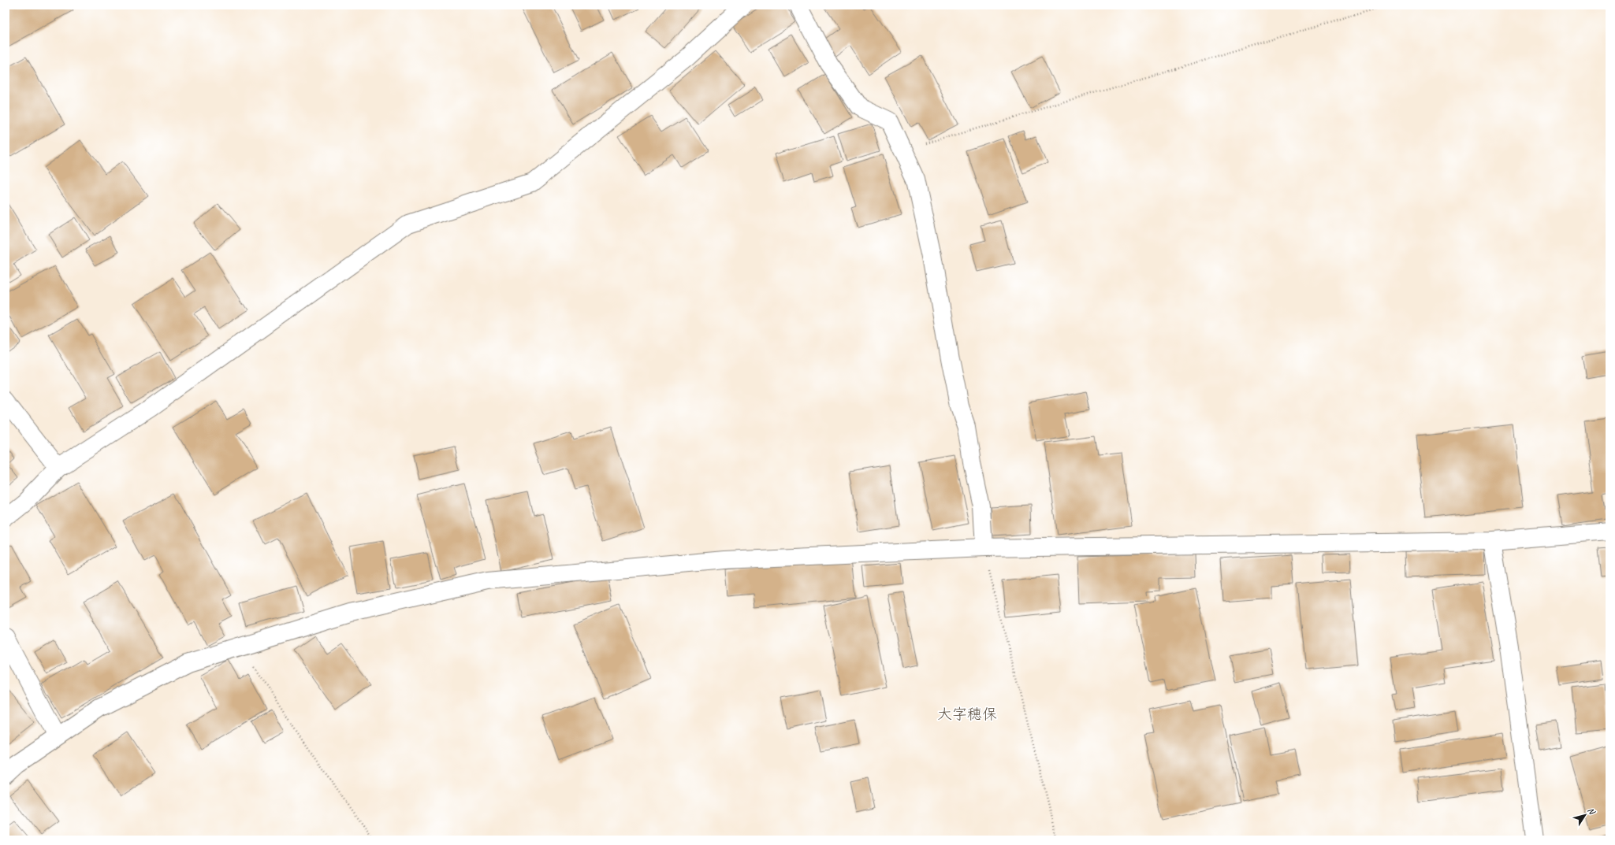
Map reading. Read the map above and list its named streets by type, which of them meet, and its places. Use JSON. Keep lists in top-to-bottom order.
{
  "districts": ["大字穂保"],
  "north": "top right"
}
